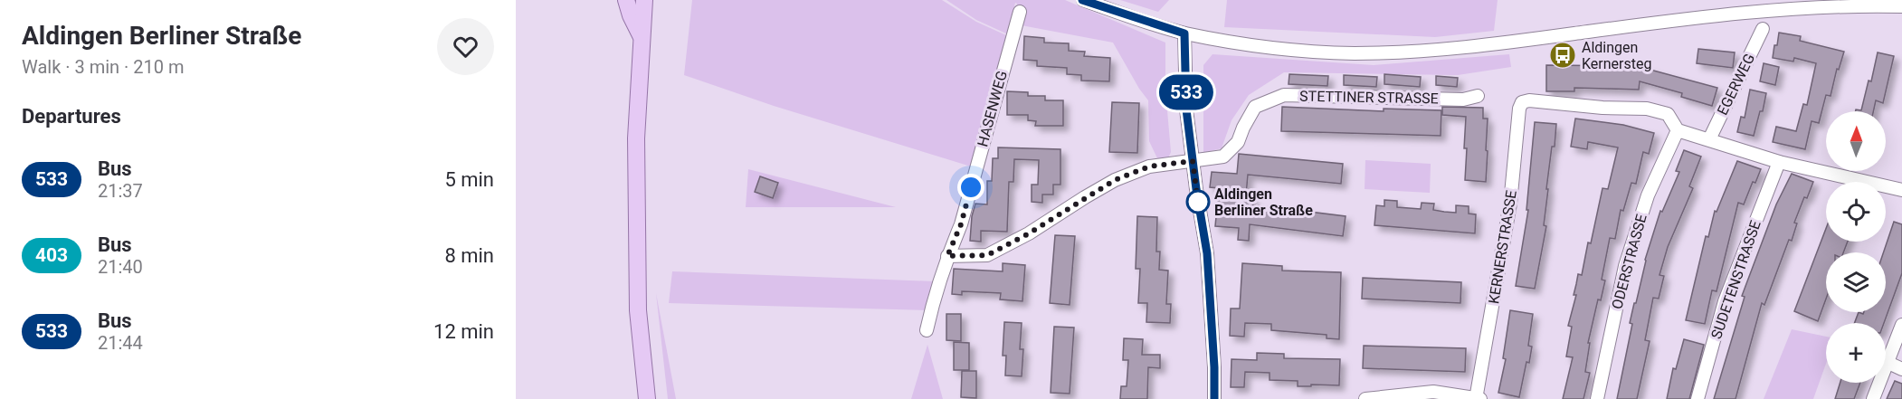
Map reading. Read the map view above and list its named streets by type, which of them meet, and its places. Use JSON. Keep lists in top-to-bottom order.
{
  "streets": {
    "street": [
      "EGERWEG",
      "STETTINER STRASSE",
      "HASENWEG",
      "KERNERSTRASSE",
      "ODERSTRASSE",
      "SUDETENSTRASSE"
    ]
  },
  "crossings": [
    ["STETTINER STRASSE", "HASENWEG"],
    ["KERNERSTRASSE", "ODERSTRASSE"]
  ],
  "places": {
    "bus stop": ["Aldingen Kernersteg"],
    "other": ["Aldingen Berliner Straße"]
  },
  "lines": ["bus line 533"],
  "north": "top",
  "page": {
    "heading": [
      ["Aldingen Berliner Straße", "Walk · 3 min · 210 m"],
      "Departures"
    ],
    "on_map": "533",
    "map_buttons": "+",
    "list": [
      {
        "mark": "533",
        "name": "Bus",
        "note": "21:37",
        "value": "5 min"
      },
      {
        "mark": "403",
        "name": "Bus",
        "note": "21:40",
        "value": "8 min"
      },
      {
        "mark": "533",
        "name": "Bus",
        "note": "21:44",
        "value": "12 min"
      }
    ]
  }
}
